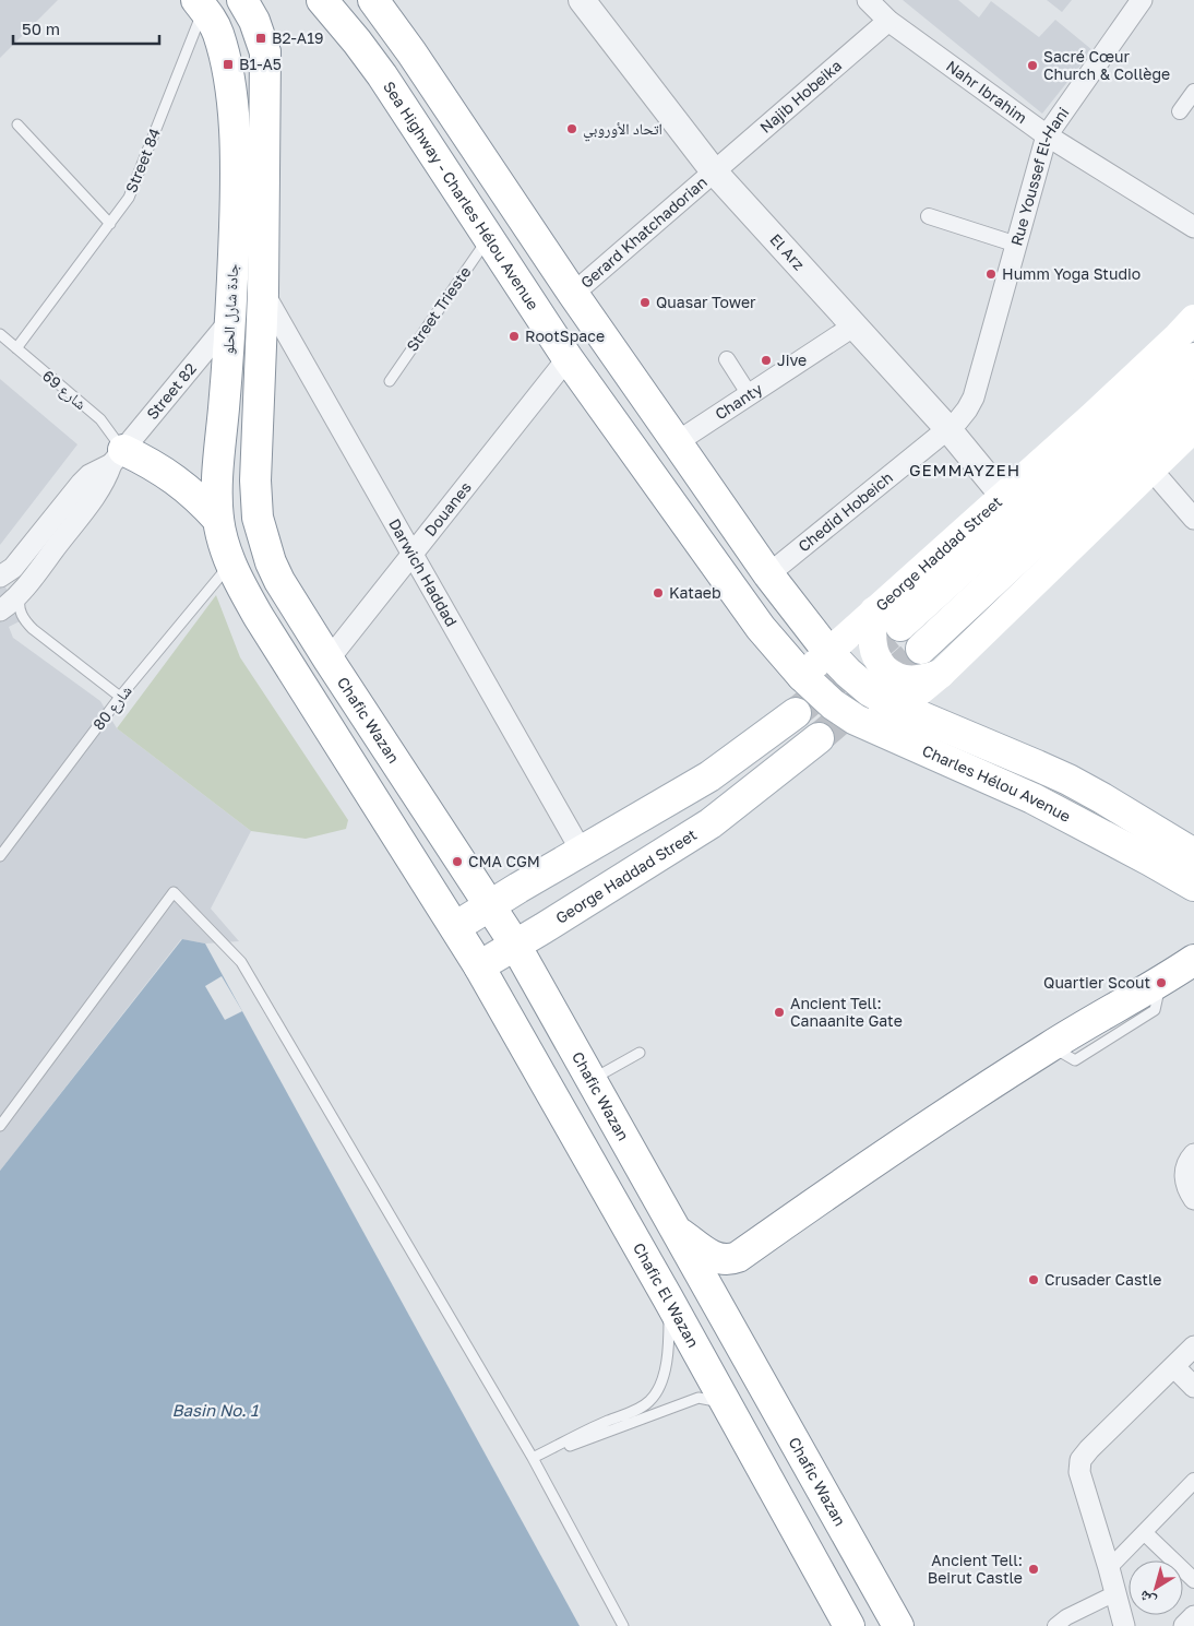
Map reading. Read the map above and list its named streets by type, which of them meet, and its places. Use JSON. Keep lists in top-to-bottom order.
{
  "streets": {
    "main road": [
      "Sea Highway - Charles Hélou Avenue",
      "جادة شارل الحلو",
      "George Haddad Street",
      "Chafic Wazan",
      "Charles Hélou Avenue",
      "Chafic El Wazan"
    ],
    "street": [
      "Nahr Ibrahim",
      "Najib Hobeika",
      "Rue Youssef El-Hani",
      "Gerard Khatchadorian",
      "El Arz",
      "Street 82",
      "Chanty",
      "Douanes",
      "Chedid Hobeich",
      "Darwich Haddad"
    ],
    "lane": [
      "Street 84",
      "Street Trieste",
      "شارع 69",
      "شارع 80"
    ]
  },
  "crossings": [
    ["Nahr Ibrahim", "Najib Hobeika"],
    ["Nahr Ibrahim", "Rue Youssef El-Hani"],
    ["Najib Hobeika", "Gerard Khatchadorian"],
    ["Najib Hobeika", "El Arz"],
    ["Street 84", "جادة شارل الحلو"],
    ["Street 84", "شارع 69"],
    ["Rue Youssef El-Hani", "El Arz"],
    ["Rue Youssef El-Hani", "Chedid Hobeich"],
    ["Sea Highway - Charles Hélou Avenue", "Street Trieste"],
    ["Sea Highway - Charles Hélou Avenue", "Douanes"],
    ["Sea Highway - Charles Hélou Avenue", "George Haddad Street"],
    ["Sea Highway - Charles Hélou Avenue", "Charles Hélou Avenue"],
    ["Gerard Khatchadorian", "El Arz"],
    ["El Arz", "Chanty"],
    ["El Arz", "Chedid Hobeich"],
    ["El Arz", "George Haddad Street"],
    ["جادة شارل الحلو", "Street 82"],
    ["جادة شارل الحلو", "Darwich Haddad"],
    ["جادة شارل الحلو", "شارع 80"],
    ["جادة شارل الحلو", "Chafic Wazan"],
    ["شارع 69", "Street 82"],
    ["Douanes", "Darwich Haddad"],
    ["Douanes", "Chafic Wazan"],
    ["George Haddad Street", "Chafic Wazan"],
    ["George Haddad Street", "Charles Hélou Avenue"],
    ["George Haddad Street", "Chafic El Wazan"]
  ],
  "districts": ["GEMMAYZEH"],
  "water": ["Basin No. 1"],
  "places": {
    "transit": ["B2-A19", "B1-A5"],
    "other": [
      "Sacré Cœur Church & Collège",
      "اتحاد الأوروبي",
      "Humm Yoga Studio",
      "Quasar Tower",
      "RootSpace",
      "Jive",
      "Kataeb",
      "CMA CGM",
      "Quartier Scout",
      "Ancient Tell: Canaanite Gate",
      "Crusader Castle",
      "Ancient Tell: Beirut Castle"
    ]
  },
  "scale_bar": "50 m",
  "north": "bottom left"
}
